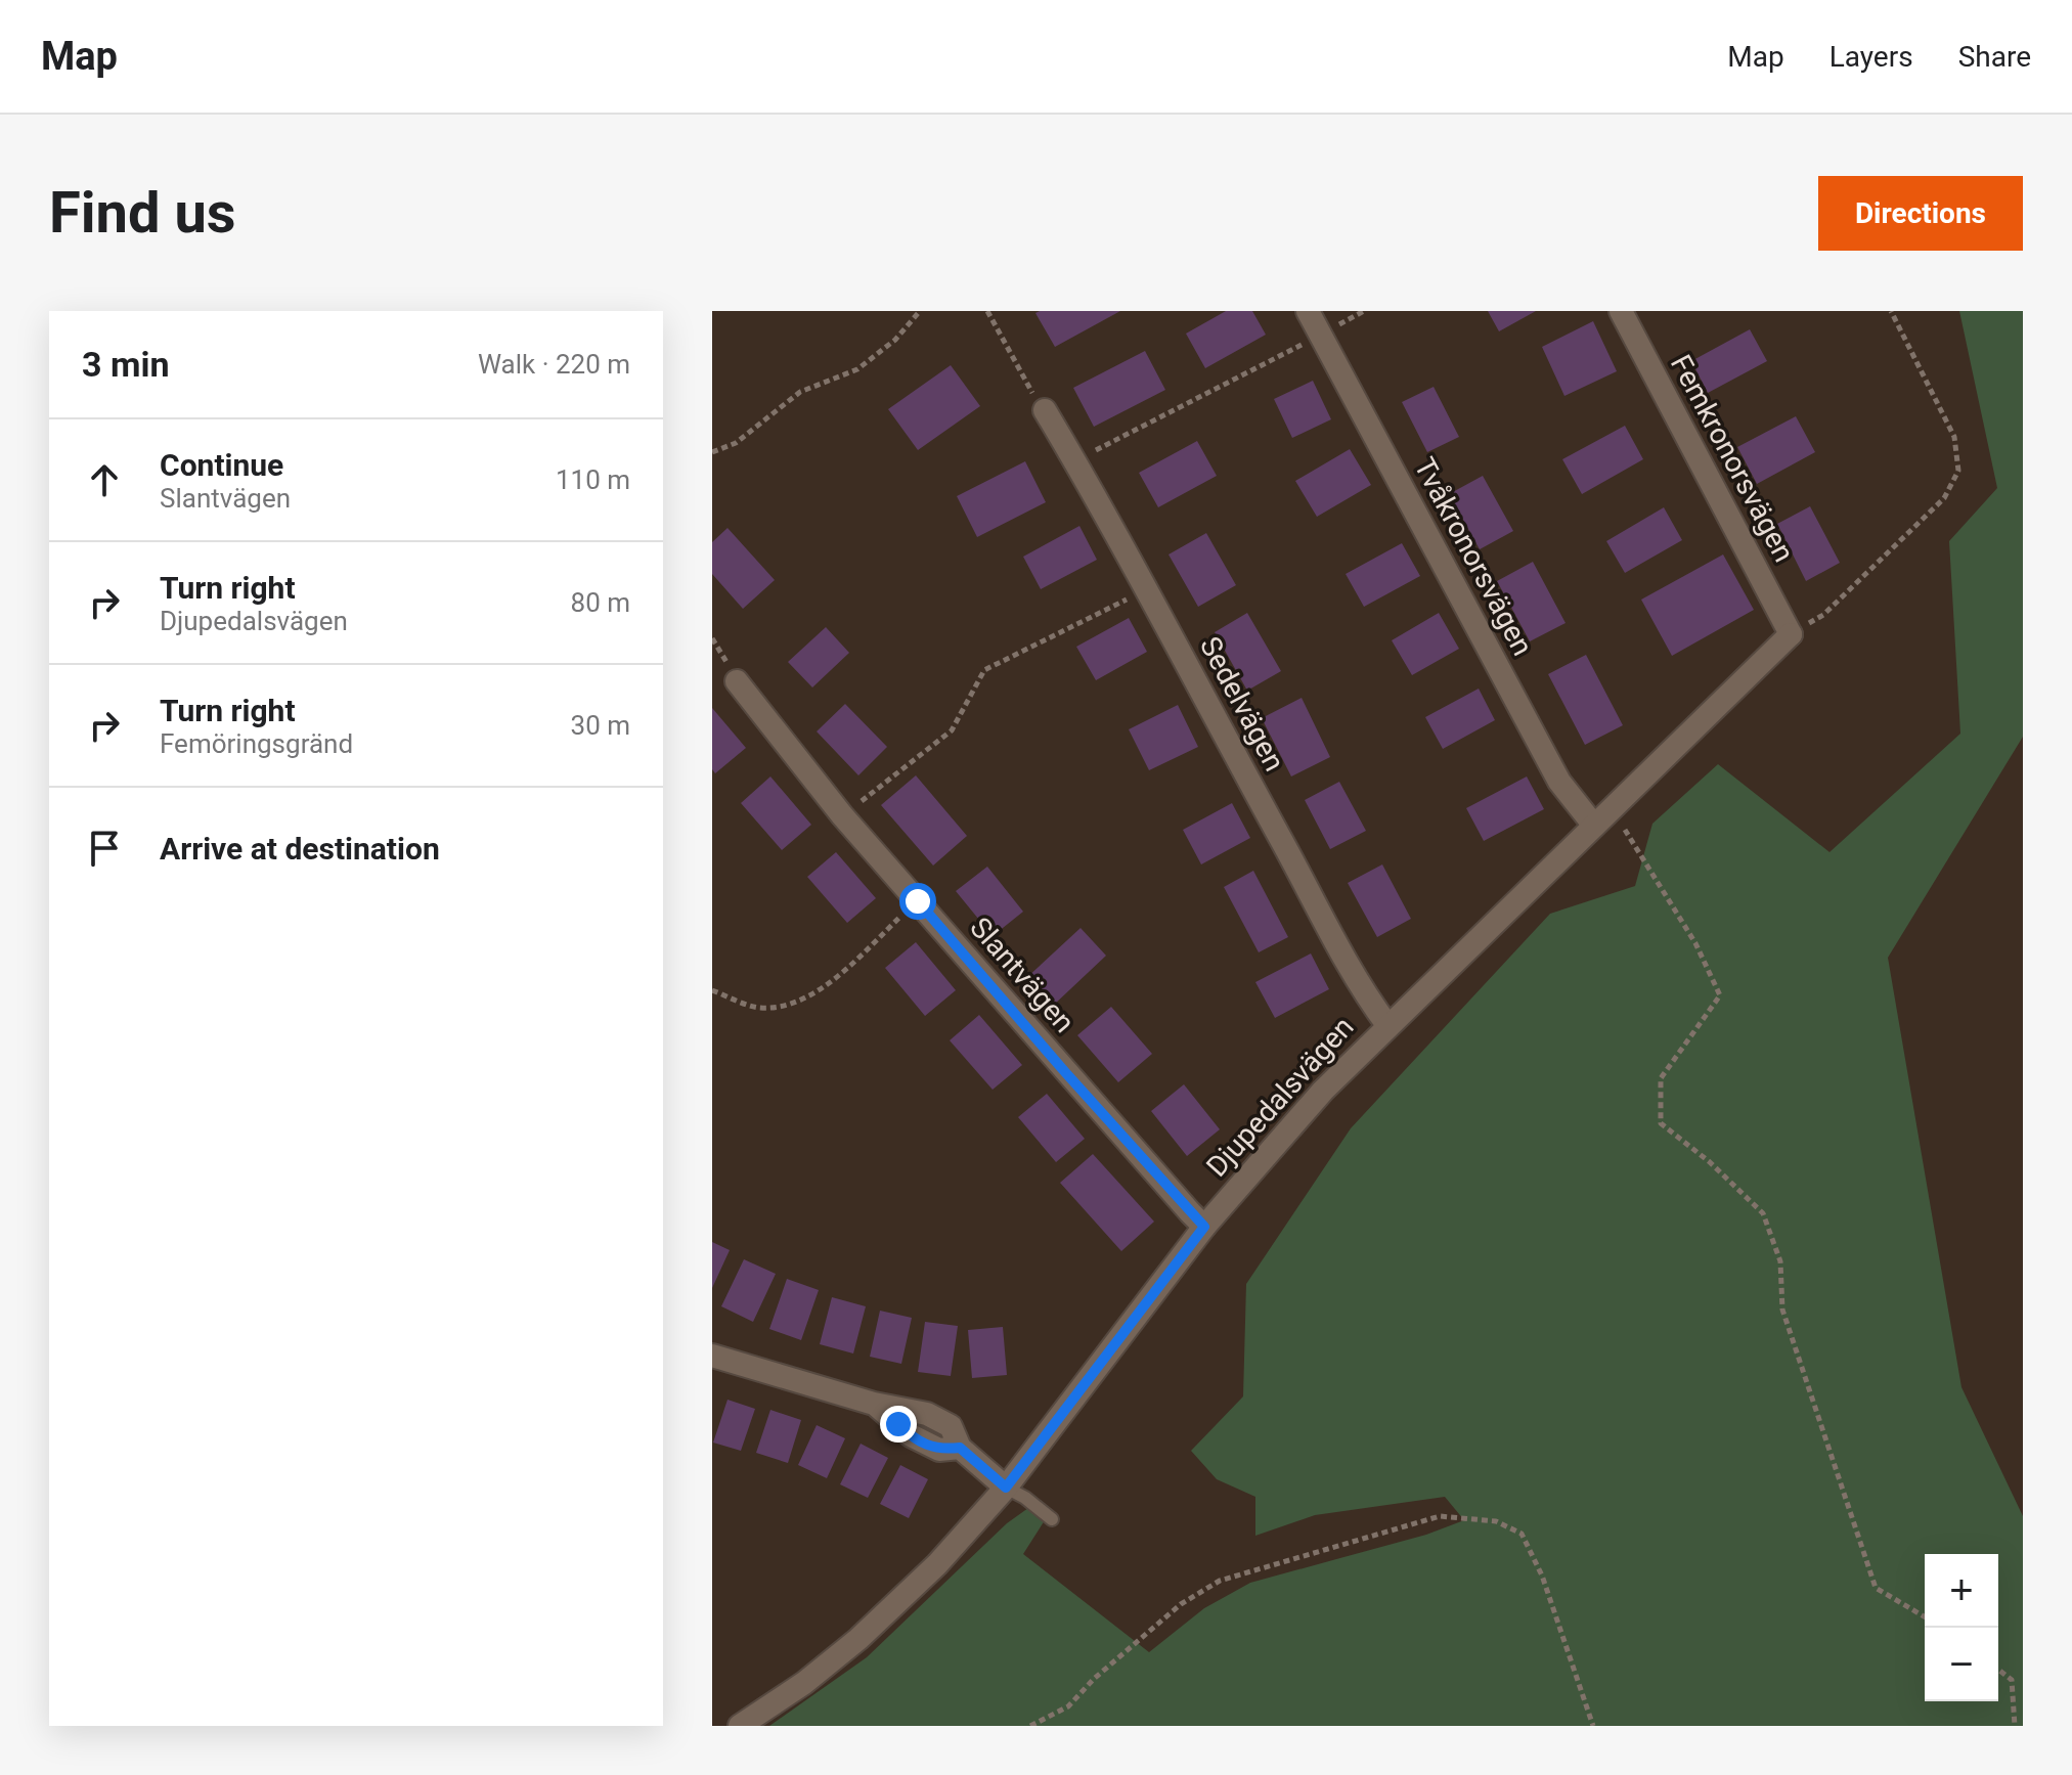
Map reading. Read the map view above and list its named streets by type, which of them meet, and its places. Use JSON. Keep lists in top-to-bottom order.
{
  "streets": {
    "street": [
      "Femkronorsvägen",
      "Tvåkronorsvägen",
      "Sedelvägen",
      "Slantvägen",
      "Djupedalsvägen"
    ]
  },
  "crossings": [
    ["Femkronorsvägen", "Djupedalsvägen"],
    ["Tvåkronorsvägen", "Djupedalsvägen"],
    ["Sedelvägen", "Djupedalsvägen"],
    ["Slantvägen", "Djupedalsvägen"]
  ],
  "page": {
    "header": "Map",
    "nav": ["Map", "Layers", "Share"],
    "buttons": "Directions",
    "title": "Find us",
    "heading": ["3 min", "Walk · 220 m"],
    "list": [
      ["Continue", "Slantvägen", "110 m"],
      ["Turn right", "Djupedalsvägen", "80 m"],
      ["Turn right", "Femöringsgränd", "30 m"],
      "Arrive at destination"
    ],
    "map_buttons": ["+", "−"]
  }
}
